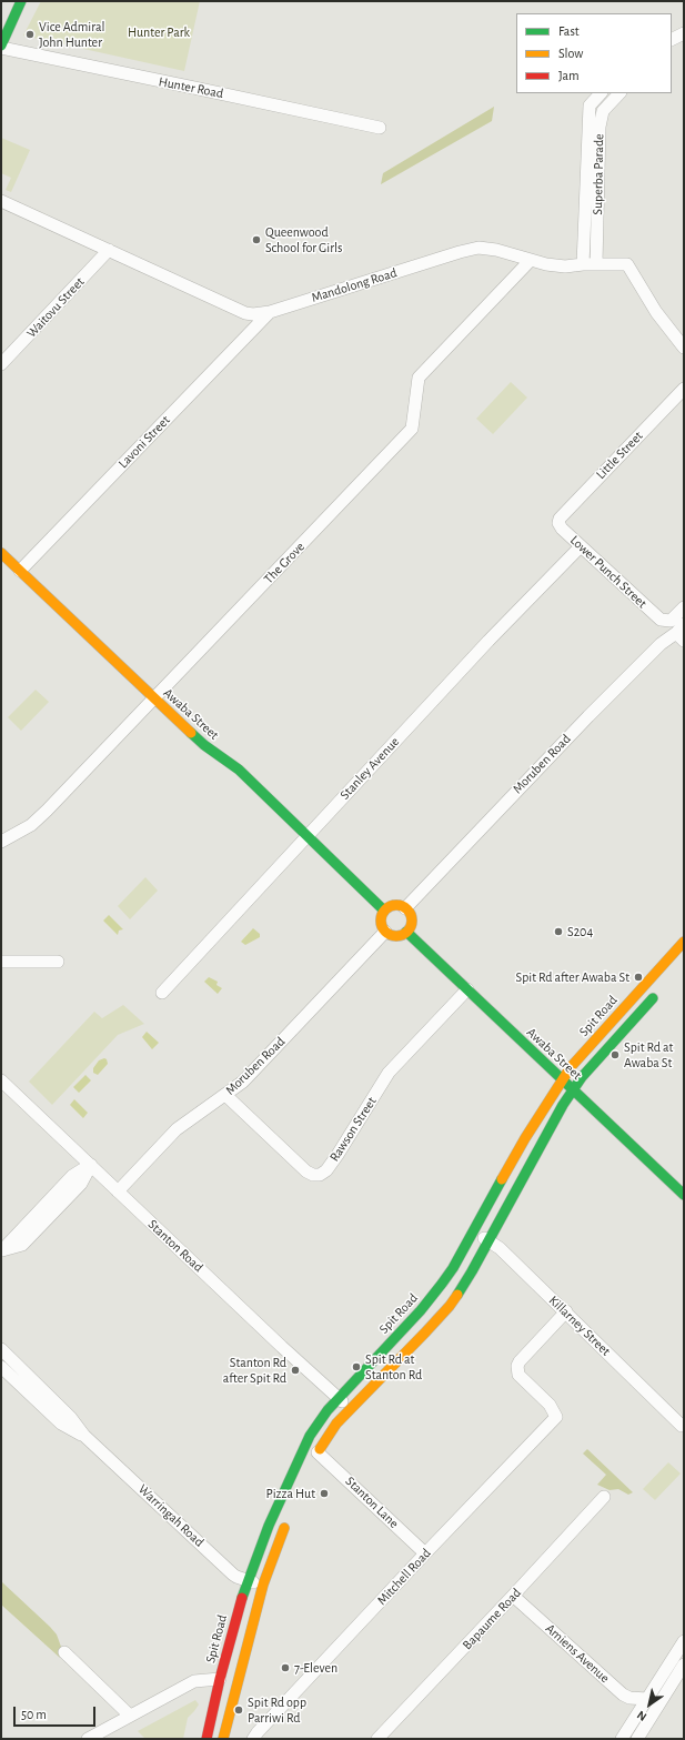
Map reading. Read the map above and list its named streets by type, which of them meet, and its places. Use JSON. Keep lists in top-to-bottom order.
{
  "streets": {
    "main road": ["Awaba Street", "Spit Road"],
    "street": [
      "Hunter Road",
      "Superba Parade",
      "Mandolong Road",
      "Waitovu Street",
      "Lavoni Street",
      "Little Street",
      "The Grove",
      "Lower Punch Street",
      "Moruben Road",
      "Stanley Avenue",
      "Rawson Street",
      "Stanton Road",
      "Killarney Street",
      "Stanton Lane",
      "Warringah Road",
      "Mitchell Road",
      "Bapaume Road",
      "Amiens Avenue"
    ]
  },
  "crossings": [
    ["Superba Parade", "Mandolong Road"],
    ["Mandolong Road", "Waitovu Street"],
    ["Mandolong Road", "Lavoni Street"],
    ["Mandolong Road", "The Grove"],
    ["Lavoni Street", "Awaba Street"],
    ["Little Street", "Lower Punch Street"],
    ["The Grove", "Awaba Street"],
    ["Lower Punch Street", "Stanley Avenue"],
    ["Awaba Street", "Moruben Road"],
    ["Awaba Street", "Stanley Avenue"],
    ["Awaba Street", "Spit Road"],
    ["Awaba Street", "Rawson Street"],
    ["Moruben Road", "Rawson Street"],
    ["Moruben Road", "Stanton Road"],
    ["Spit Road", "Stanton Road"],
    ["Spit Road", "Killarney Street"],
    ["Spit Road", "Warringah Road"],
    ["Killarney Street", "Mitchell Road"],
    ["Stanton Lane", "Mitchell Road"],
    ["Bapaume Road", "Amiens Avenue"]
  ],
  "parks": ["Hunter Park"],
  "places": [
    "Vice Admiral John Hunter",
    "Queenwood School for Girls",
    "S204",
    "Spit Rd after Awaba St",
    "Spit Rd at Awaba St",
    "Spit Rd at Stanton Rd",
    "Stanton Rd after Spit Rd",
    "Pizza Hut",
    "7-Eleven",
    "Spit Rd opp Parriwi Rd"
  ],
  "legend": ["Fast", "Slow", "Jam"],
  "scale_bar": "50 m",
  "north": "bottom left"
}
